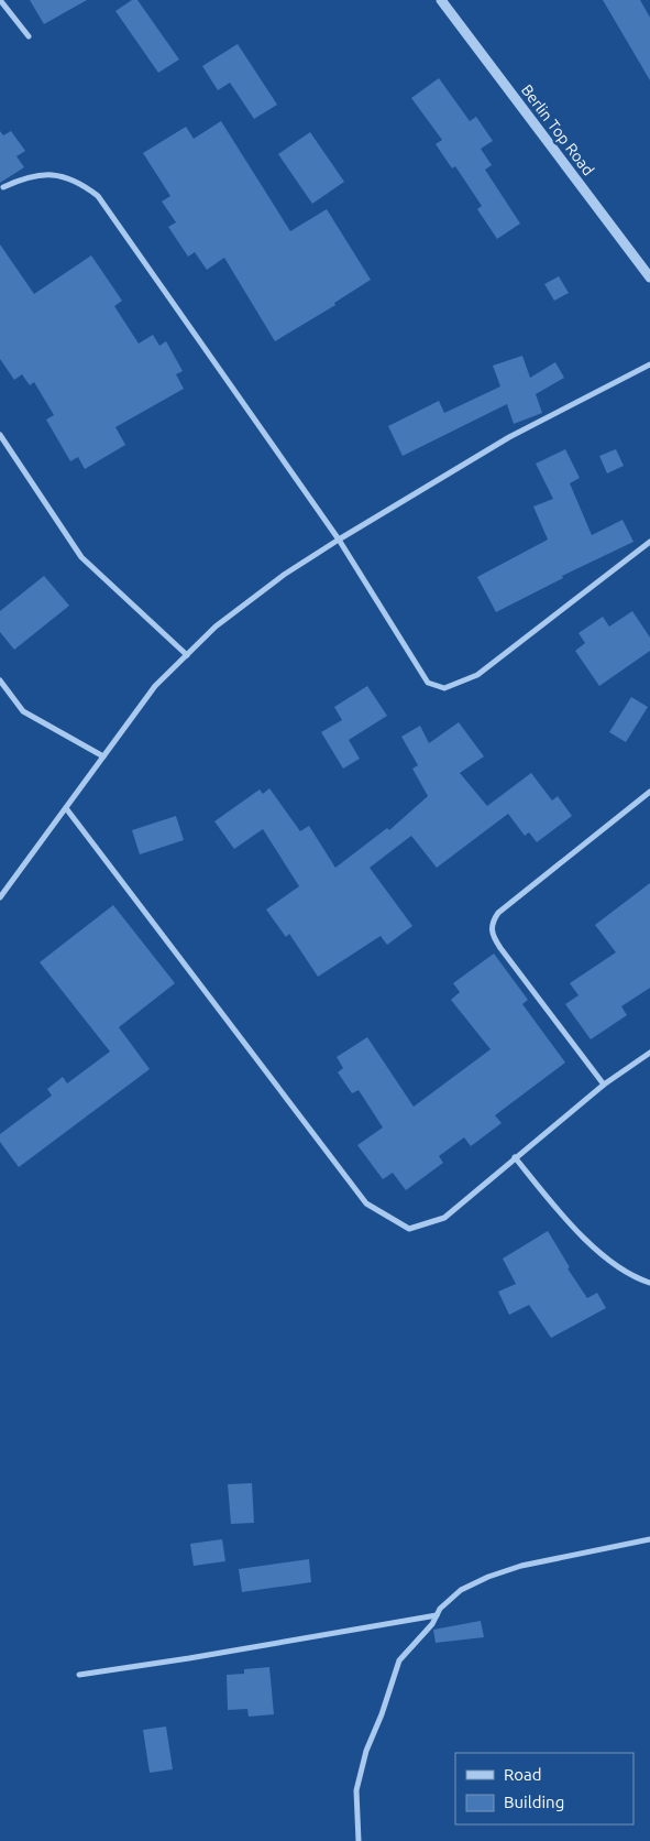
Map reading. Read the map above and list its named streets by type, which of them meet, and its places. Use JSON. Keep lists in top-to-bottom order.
{
  "streets": {
    "street": ["Berlin Top Road"]
  },
  "legend": ["Road", "Building"]
}
